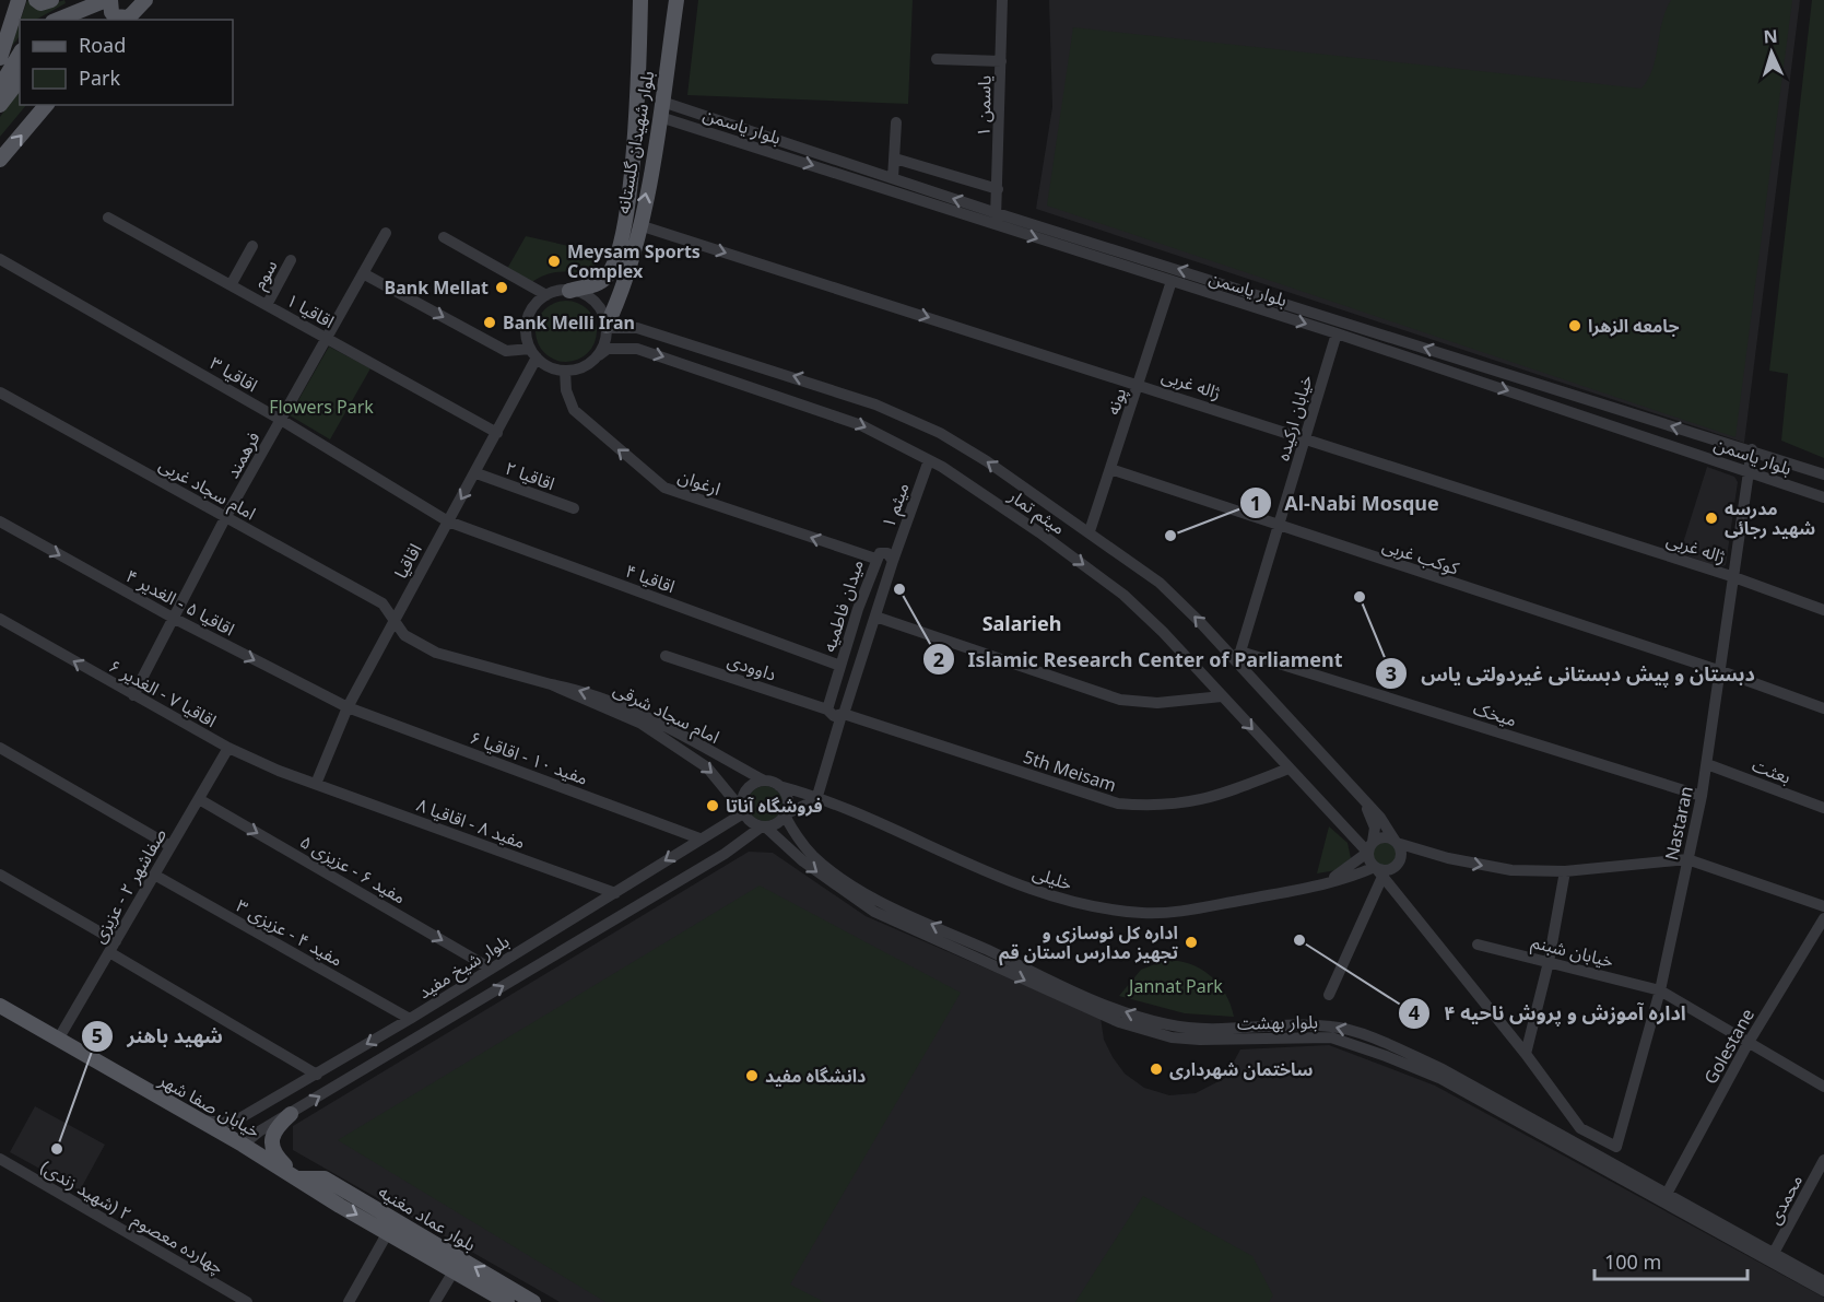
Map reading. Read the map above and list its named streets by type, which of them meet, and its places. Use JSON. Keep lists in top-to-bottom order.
{
  "streets": {
    "main road": ["بلوار شهیدان گلستانه", "خیابان صفا شهر", "بلوار عماد مغنیه"],
    "street": [
      "یاسمن ۱",
      "بلوار یاسمن",
      "سوم",
      "اقاقیا ۱",
      "اقاقیا ۳",
      "ژاله غربی",
      "پونه",
      "خیابان ارکیده",
      "فرهمند",
      "اقاقیا ۲",
      "ارغوان",
      "امام سجاد غربی",
      "میثم ۱",
      "میثم تمار",
      "کوکب غربی",
      "اقاقیا",
      "اقاقیا ۴",
      "اقاقیا ۵ - الغدیر ۴",
      "میدان فاطمیه",
      "داوودی",
      "اقاقیا ۷ - الغدیر ۶",
      "امام سجاد شرقی",
      "میخک",
      "مفید ۱۰ - اقاقیا ۶",
      "5th Meisam",
      "بعثت",
      "مفید ۸ - اقاقیا ۸",
      "Nastaran",
      "مفید ۶ - عزیزی ۵",
      "خلیلی",
      "صفاشهر ۲ - عزیزی",
      "مفید ۴ - عزیزی ۳",
      "خیابان شبنم",
      "بلوار شیخ مفید",
      "بلوار بهشت",
      "Golestane",
      "محمدی",
      "چهارده معصوم ۲ (شهید زندی)"
    ]
  },
  "crossings": [
    ["یاسمن ۱", "بلوار یاسمن"],
    ["بلوار یاسمن", "بلوار شهیدان گلستانه"],
    ["بلوار یاسمن", "پونه"],
    ["بلوار یاسمن", "خیابان ارکیده"],
    ["بلوار یاسمن", "Nastaran"],
    ["بلوار شهیدان گلستانه", "ژاله غربی"],
    ["بلوار شهیدان گلستانه", "ارغوان"],
    ["بلوار شهیدان گلستانه", "میثم تمار"],
    ["بلوار شهیدان گلستانه", "اقاقیا"],
    ["سوم", "اقاقیا ۱"],
    ["اقاقیا ۱", "فرهمند"],
    ["اقاقیا ۱", "اقاقیا"],
    ["اقاقیا ۳", "فرهمند"],
    ["اقاقیا ۳", "اقاقیا"],
    ["اقاقیا ۳", "اقاقیا ۴"],
    ["ژاله غربی", "پونه"],
    ["ژاله غربی", "خیابان ارکیده"],
    ["ژاله غربی", "Nastaran"],
    ["پونه", "میثم تمار"],
    ["پونه", "کوکب غربی"],
    ["خیابان ارکیده", "میثم تمار"],
    ["خیابان ارکیده", "کوکب غربی"],
    ["خیابان ارکیده", "میخک"],
    ["فرهمند", "امام سجاد غربی"],
    ["فرهمند", "اقاقیا ۵ - الغدیر ۴"],
    ["فرهمند", "اقاقیا ۷ - الغدیر ۶"],
    ["اقاقیا ۲", "اقاقیا"],
    ["ارغوان", "میثم تمار"],
    ["ارغوان", "اقاقیا"],
    ["ارغوان", "میدان فاطمیه"],
    ["امام سجاد غربی", "اقاقیا"],
    ["امام سجاد غربی", "امام سجاد شرقی"],
    ["میثم ۱", "میثم تمار"],
    ["میثم ۱", "میدان فاطمیه"],
    ["میثم تمار", "اقاقیا"],
    ["میثم تمار", "میخک"],
    ["میثم تمار", "5th Meisam"],
    ["کوکب غربی", "Nastaran"],
    ["اقاقیا", "اقاقیا ۴"],
    ["اقاقیا", "اقاقیا ۵ - الغدیر ۴"],
    ["اقاقیا", "اقاقیا ۷ - الغدیر ۶"],
    ["اقاقیا", "امام سجاد شرقی"],
    ["اقاقیا", "مفید ۱۰ - اقاقیا ۶"],
    ["اقاقیا", "مفید ۸ - اقاقیا ۸"],
    ["اقاقیا ۴", "میدان فاطمیه"],
    ["اقاقیا ۵ - الغدیر ۴", "مفید ۱۰ - اقاقیا ۶"],
    ["میدان فاطمیه", "داوودی"],
    ["میدان فاطمیه", "5th Meisam"],
    ["میدان فاطمیه", "خلیلی"],
    ["اقاقیا ۷ - الغدیر ۶", "مفید ۸ - اقاقیا ۸"],
    ["اقاقیا ۷ - الغدیر ۶", "صفاشهر ۲ - عزیزی"],
    ["امام سجاد شرقی", "خلیلی"],
    ["امام سجاد شرقی", "بلوار شیخ مفید"],
    ["امام سجاد شرقی", "بلوار بهشت"],
    ["میخک", "Nastaran"],
    ["مفید ۱۰ - اقاقیا ۶", "بلوار شیخ مفید"],
    ["بعثت", "Nastaran"],
    ["مفید ۸ - اقاقیا ۸", "بلوار شیخ مفید"],
    ["Nastaran", "خیابان شبنم"],
    ["مفید ۶ - عزیزی ۵", "صفاشهر ۲ - عزیزی"],
    ["مفید ۶ - عزیزی ۵", "بلوار شیخ مفید"],
    ["خلیلی", "بلوار شیخ مفید"],
    ["خلیلی", "بلوار بهشت"],
    ["صفاشهر ۲ - عزیزی", "مفید ۴ - عزیزی ۳"],
    ["صفاشهر ۲ - عزیزی", "خیابان صفا شهر"],
    ["مفید ۴ - عزیزی ۳", "بلوار شیخ مفید"],
    ["خیابان شبنم", "Golestane"],
    ["بلوار شیخ مفید", "بلوار بهشت"],
    ["بلوار شیخ مفید", "خیابان صفا شهر"],
    ["بلوار بهشت", "Golestane"],
    ["بلوار بهشت", "محمدی"],
    ["خیابان صفا شهر", "بلوار عماد مغنیه"]
  ],
  "one_way": [
    "ژاله غربی",
    "ارغوان",
    "اقاقیا ۵ - الغدیر ۴",
    "اقاقیا ۷ - الغدیر ۶",
    "مفید ۶ - عزیزی ۵"
  ],
  "districts": ["Salarieh"],
  "parks": ["Flowers Park", "Jannat Park"],
  "places": [
    "Meysam Sports Complex",
    "Bank Mellat",
    "Bank Melli Iran",
    "جامعه الزهرا",
    "مدرسه شهید رجائی",
    "Al-Nabi Mosque",
    "Islamic Research Center of Parliament",
    "دبستان و پیش دبستانی غیردولتی یاس",
    "فروشگاه آناتا",
    "اداره آموزش و پروش ناحیه ۴",
    "اداره کل نوسازی و تجهیز مدارس استان قم",
    "ساختمان شهرداری",
    "دانشگاه مفید",
    "شهید باهنر"
  ],
  "legend": ["Road", "Park"],
  "scale_bar": "100 m",
  "north": "top"
}
